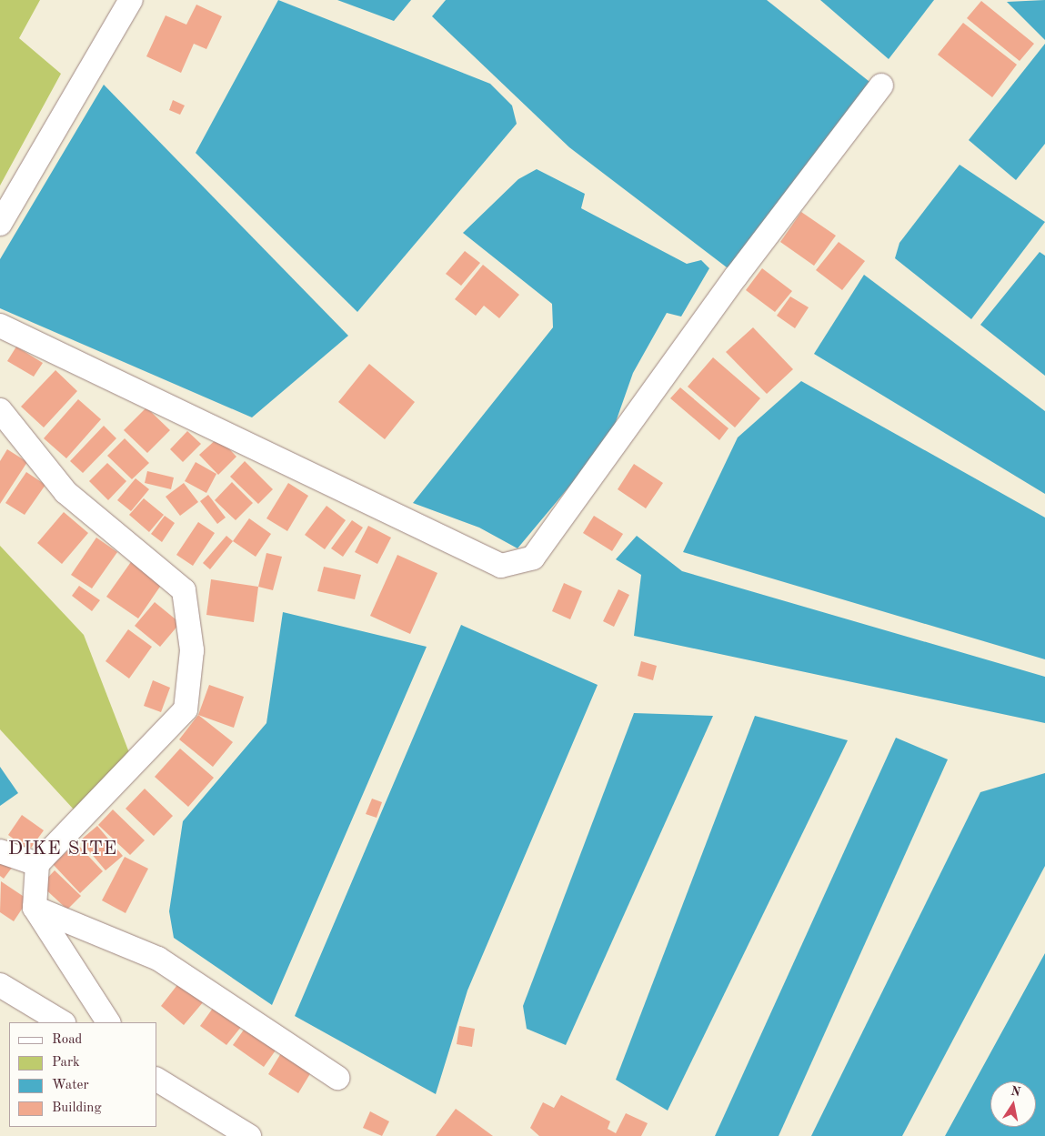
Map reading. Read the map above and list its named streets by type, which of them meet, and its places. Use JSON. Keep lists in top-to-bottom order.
{
  "districts": ["DIKE SITE"],
  "legend": [
    "Road",
    "Park",
    "Water",
    "Building"
  ],
  "north": "top"
}
